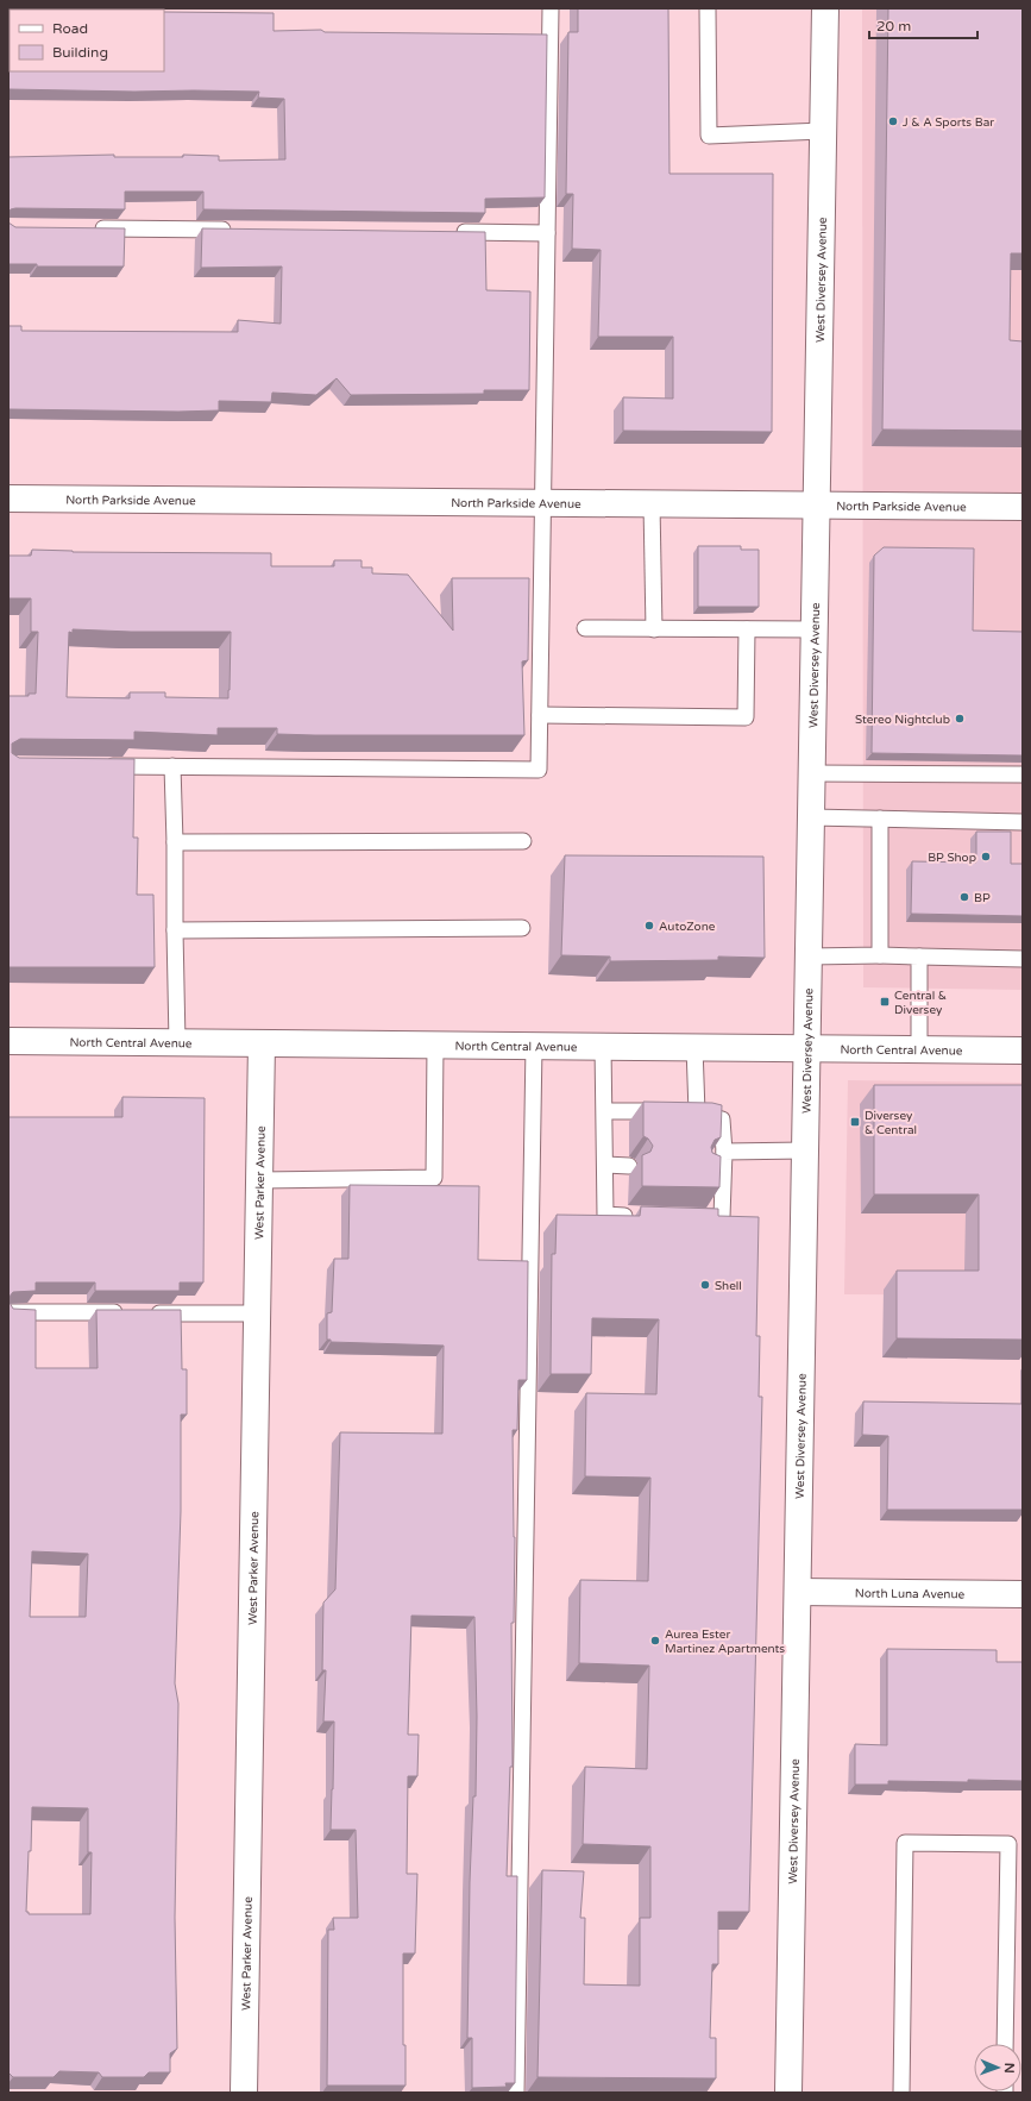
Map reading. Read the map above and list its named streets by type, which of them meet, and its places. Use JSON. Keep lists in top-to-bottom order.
{
  "streets": {
    "street": [
      "West Diversey Avenue",
      "North Parkside Avenue",
      "North Central Avenue",
      "West Parker Avenue",
      "North Luna Avenue"
    ]
  },
  "crossings": [
    ["West Diversey Avenue", "North Parkside Avenue"],
    ["West Diversey Avenue", "North Central Avenue"],
    ["West Diversey Avenue", "North Luna Avenue"],
    ["North Central Avenue", "West Parker Avenue"]
  ],
  "places": {
    "other": [
      "J & A Sports Bar",
      "Stereo Nightclub",
      "BP Shop",
      "BP",
      "AutoZone",
      "Shell",
      "Aurea Ester Martinez Apartments"
    ],
    "transit": ["Central & Diversey", "Diversey & Central"]
  },
  "legend": ["Road", "Building"],
  "scale_bar": "20 m",
  "north": "right"
}
